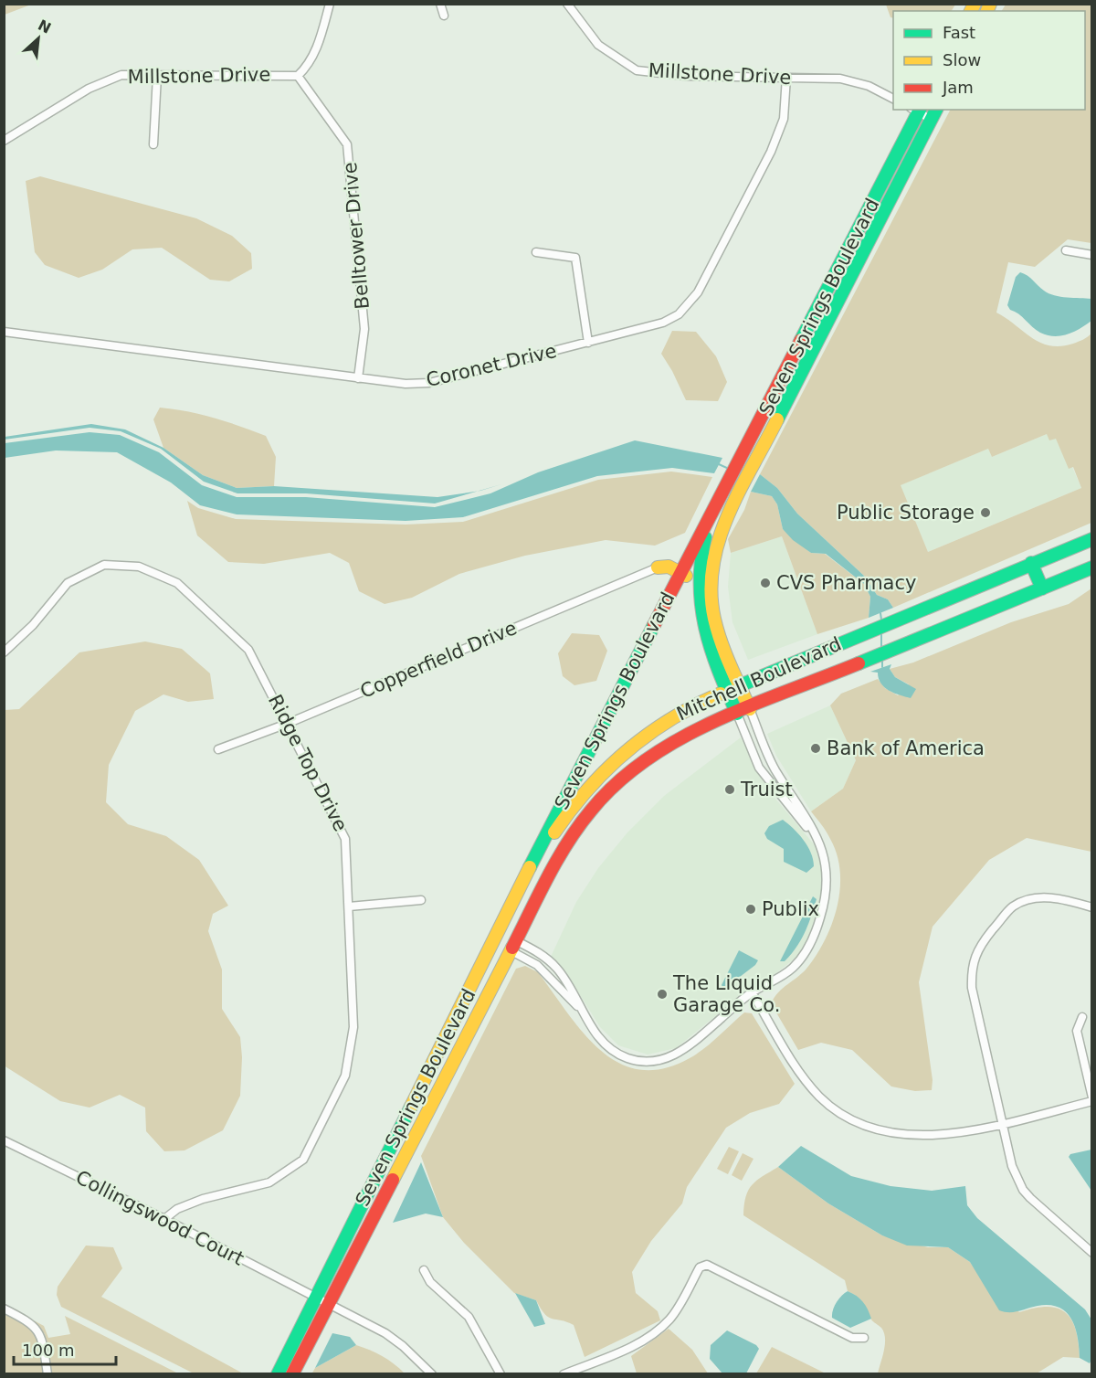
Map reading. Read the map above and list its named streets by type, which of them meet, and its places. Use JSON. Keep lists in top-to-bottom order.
{
  "streets": {
    "main road": ["Seven Springs Boulevard", "Mitchell Boulevard"],
    "street": [
      "Millstone Drive",
      "Belltower Drive",
      "Coronet Drive",
      "Copperfield Drive",
      "Ridge Top Drive",
      "Collingswood Court"
    ]
  },
  "crossings": [
    ["Millstone Drive", "Belltower Drive"],
    ["Millstone Drive", "Coronet Drive"],
    ["Belltower Drive", "Coronet Drive"],
    ["Seven Springs Boulevard", "Mitchell Boulevard"],
    ["Seven Springs Boulevard", "Collingswood Court"],
    ["Copperfield Drive", "Ridge Top Drive"],
    ["Ridge Top Drive", "Collingswood Court"]
  ],
  "places": [
    "Public Storage",
    "CVS Pharmacy",
    "Bank of America",
    "Truist",
    "Publix",
    "The Liquid Garage Co."
  ],
  "legend": ["Fast", "Slow", "Jam"],
  "scale_bar": "100 m",
  "north": "top right"
}
